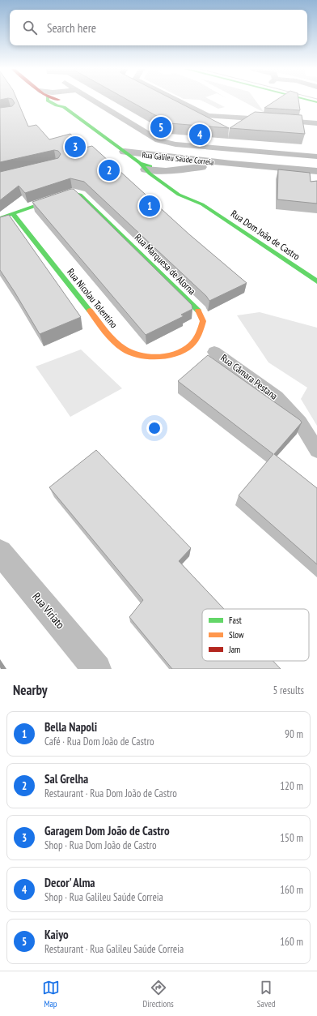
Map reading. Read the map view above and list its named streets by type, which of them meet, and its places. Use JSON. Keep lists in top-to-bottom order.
{
  "streets": {
    "main road": ["Rua Dom João de Castro", "Rua Marquesa de Alorna", "Rua Nicolau Tolentino"],
    "street": ["Rua Galileu Saúde Correia", "Rua Viriato"],
    "lane": ["Rua Câmara Pestana"]
  },
  "crossings": [
    ["Rua Galileu Saúde Correia", "Rua Dom João de Castro"],
    ["Rua Marquesa de Alorna", "Rua Nicolau Tolentino"]
  ],
  "legend": ["Fast", "Slow", "Jam"],
  "page": {
    "search": "Search here",
    "pins": [
      "5",
      "4",
      "3",
      "2",
      "1"
    ],
    "heading": ["Nearby", "5 results"],
    "list": [
      {
        "mark": "1",
        "name": "Bella Napoli",
        "note": "Café · Rua Dom João de Castro",
        "value": "90 m"
      },
      {
        "mark": "2",
        "name": "Sal Grelha",
        "note": "Restaurant · Rua Dom João de Castro",
        "value": "120 m"
      },
      {
        "mark": "3",
        "name": "Garagem Dom João de Castro",
        "note": "Shop · Rua Dom João de Castro",
        "value": "150 m"
      },
      {
        "mark": "4",
        "name": "Decor' Alma",
        "note": "Shop · Rua Galileu Saúde Correia",
        "value": "160 m"
      },
      {
        "mark": "5",
        "name": "Kaiyo",
        "note": "Restaurant · Rua Galileu Saúde Correia",
        "value": "160 m"
      }
    ],
    "nav": ["Map", "Directions", "Saved"]
  }
}
